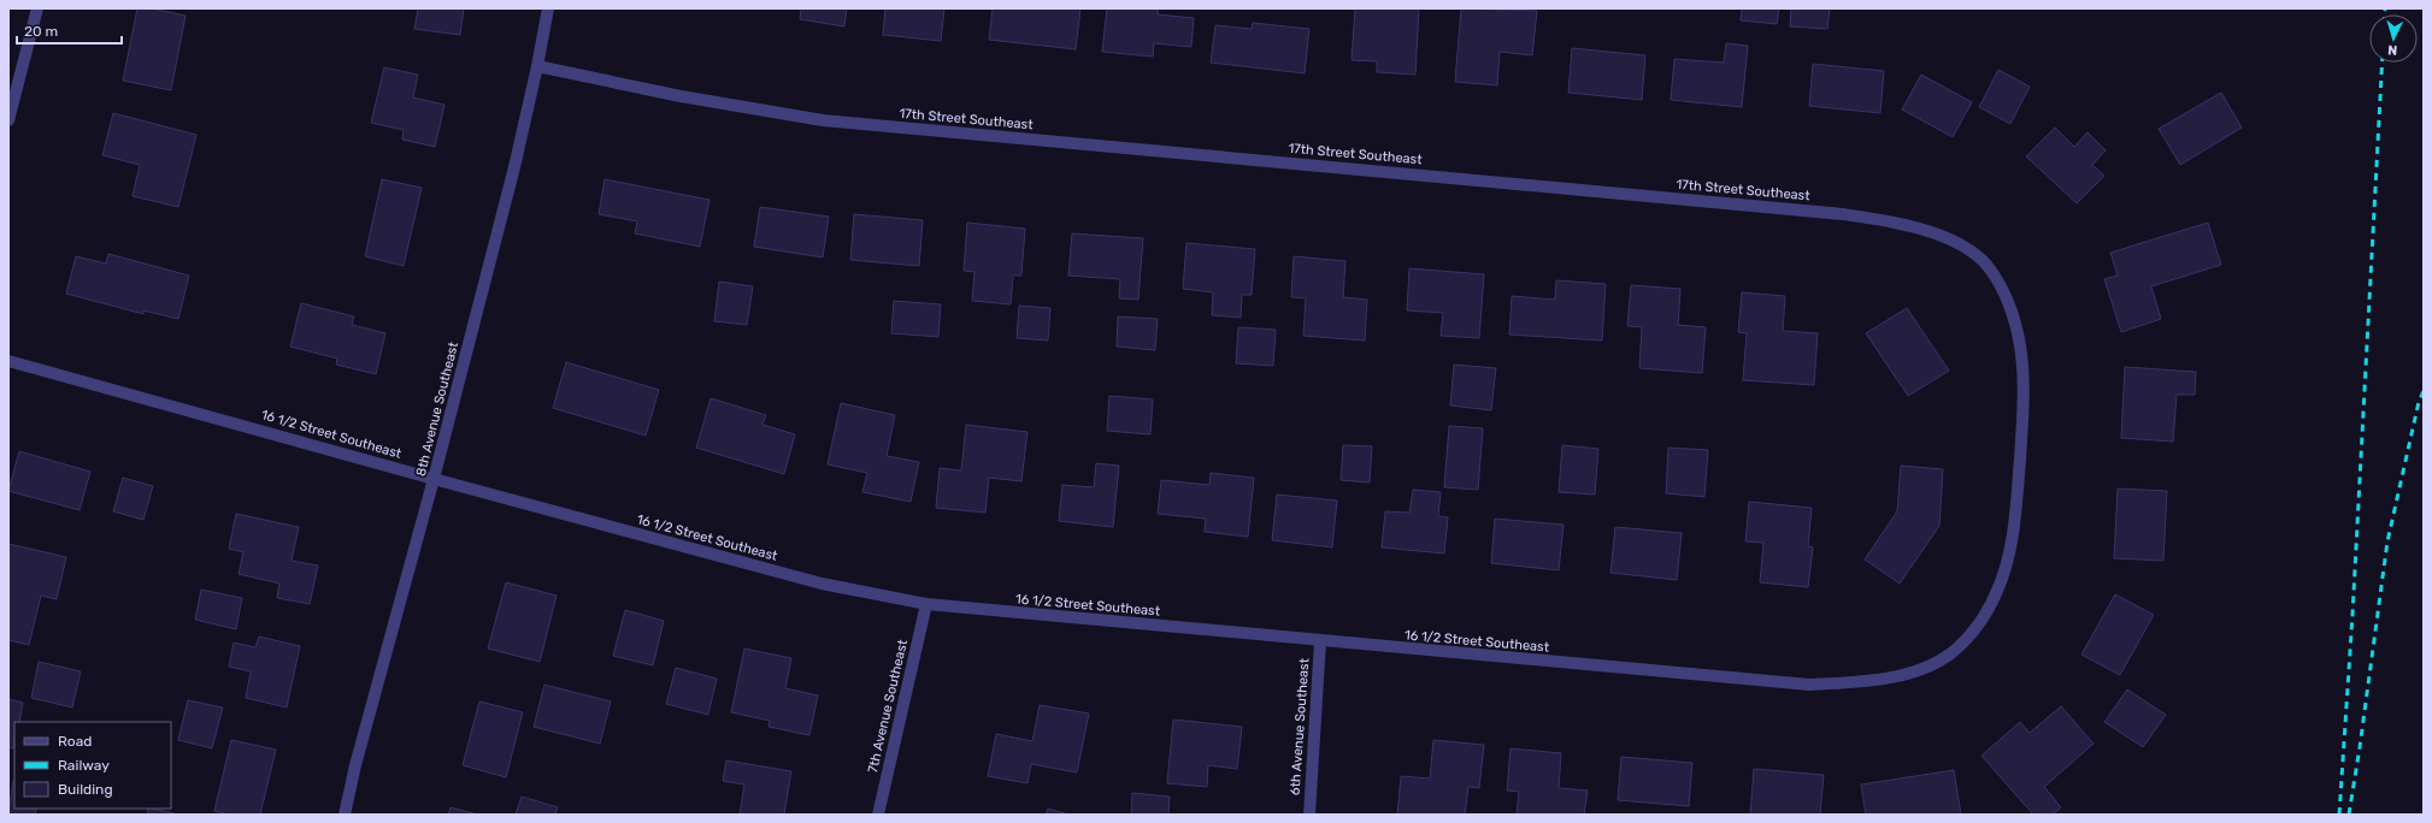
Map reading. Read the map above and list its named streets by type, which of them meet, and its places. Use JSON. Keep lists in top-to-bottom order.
{
  "streets": {
    "street": [
      "17th Street Southeast",
      "8th Avenue Southeast",
      "16 1/2 Street Southeast",
      "7th Avenue Southeast",
      "6th Avenue Southeast"
    ]
  },
  "crossings": [
    ["17th Street Southeast", "8th Avenue Southeast"],
    ["17th Street Southeast", "16 1/2 Street Southeast"],
    ["8th Avenue Southeast", "16 1/2 Street Southeast"],
    ["16 1/2 Street Southeast", "7th Avenue Southeast"],
    ["16 1/2 Street Southeast", "6th Avenue Southeast"]
  ],
  "legend": ["Road", "Railway", "Building"],
  "scale_bar": "20 m",
  "north": "bottom"
}
